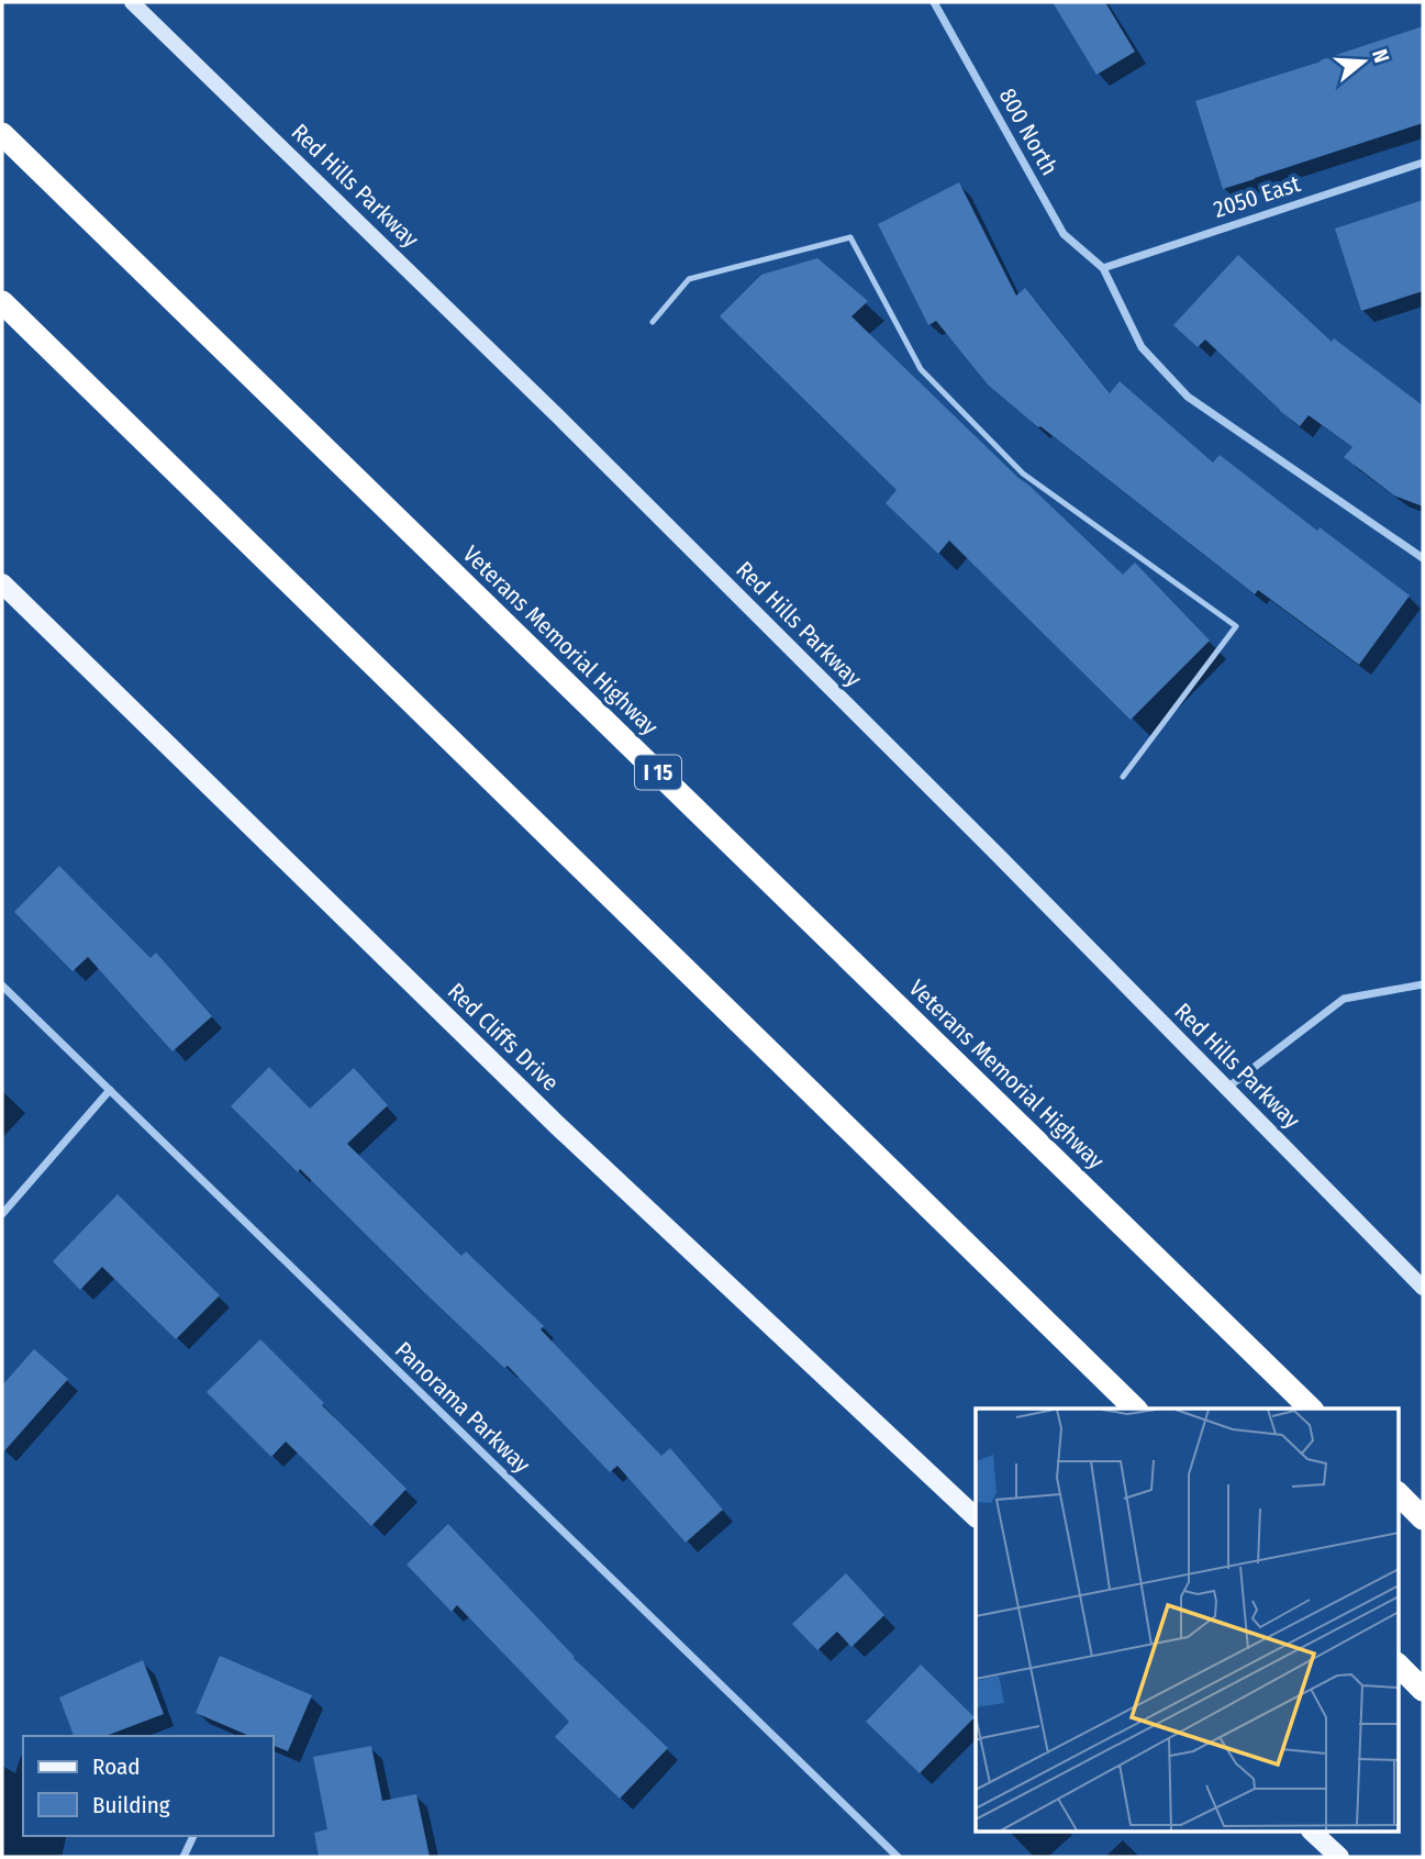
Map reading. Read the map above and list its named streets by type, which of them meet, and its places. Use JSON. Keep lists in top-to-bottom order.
{
  "streets": {
    "highway": ["Veterans Memorial Highway", "I 15"],
    "main road": ["Red Hills Parkway", "Red Cliffs Drive"],
    "street": ["800 North", "2050 East", "Panorama Parkway"]
  },
  "crossings": [
    ["800 North", "2050 East"]
  ],
  "legend": ["Road", "Building"],
  "north": "right"
}
